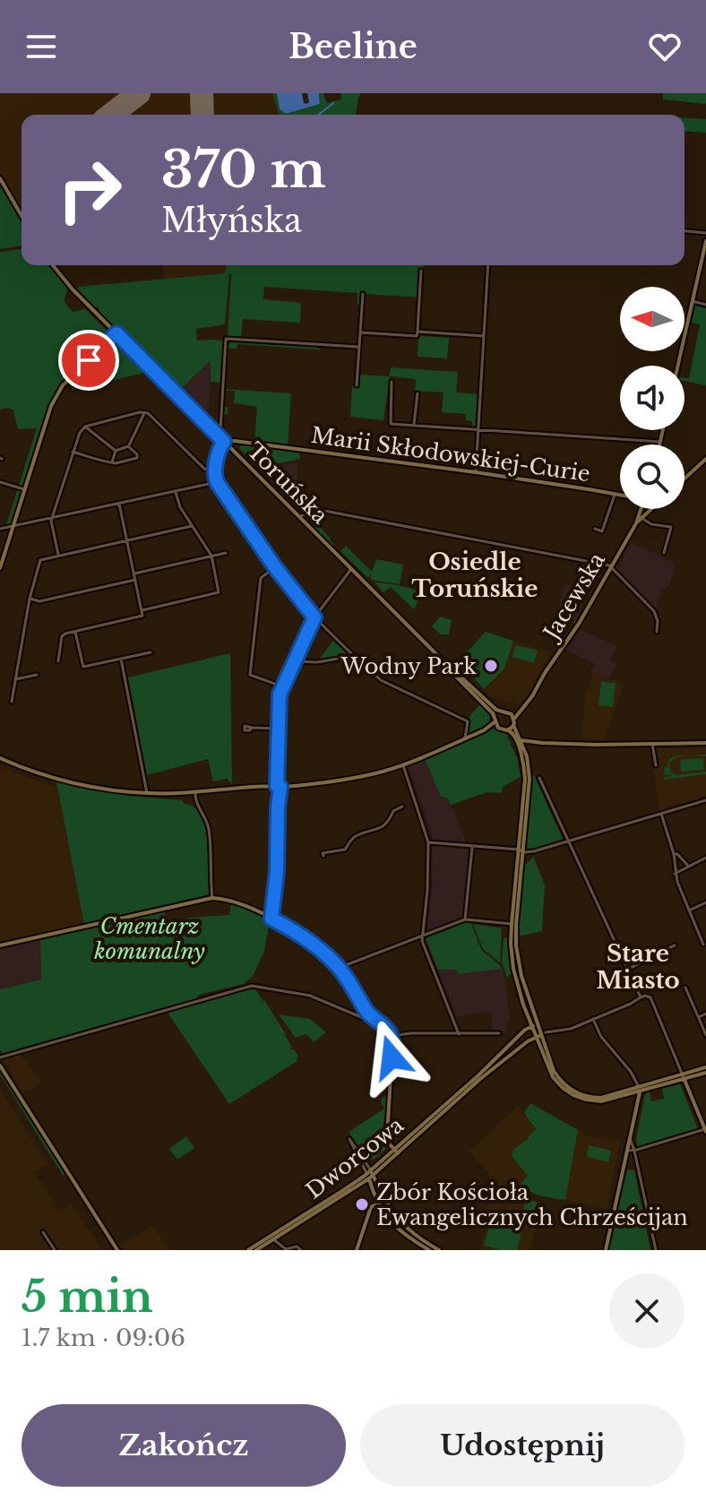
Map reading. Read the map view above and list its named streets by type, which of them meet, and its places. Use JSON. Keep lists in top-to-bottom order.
{
  "streets": {
    "street": [
      "Marii Skłodowskiej-Curie",
      "Toruńska",
      "Jacewska",
      "Dworcowa"
    ]
  },
  "crossings": [
    ["Marii Skłodowskiej-Curie", "Toruńska"],
    ["Toruńska", "Jacewska"]
  ],
  "districts": ["Osiedle Toruńskie", "Stare Miasto"],
  "parks": ["Cmentarz komunalny"],
  "places": ["Wodny Park", "Zbór Kościoła Ewangelicznych Chrześcijan"],
  "north": "left",
  "page": {
    "header": "Beeline",
    "turn": ["370 m", "Młyńska"],
    "heading": ["5 min", "1.7 km · 09:06"],
    "buttons": ["Zakończ", "Udostępnij"]
  }
}
